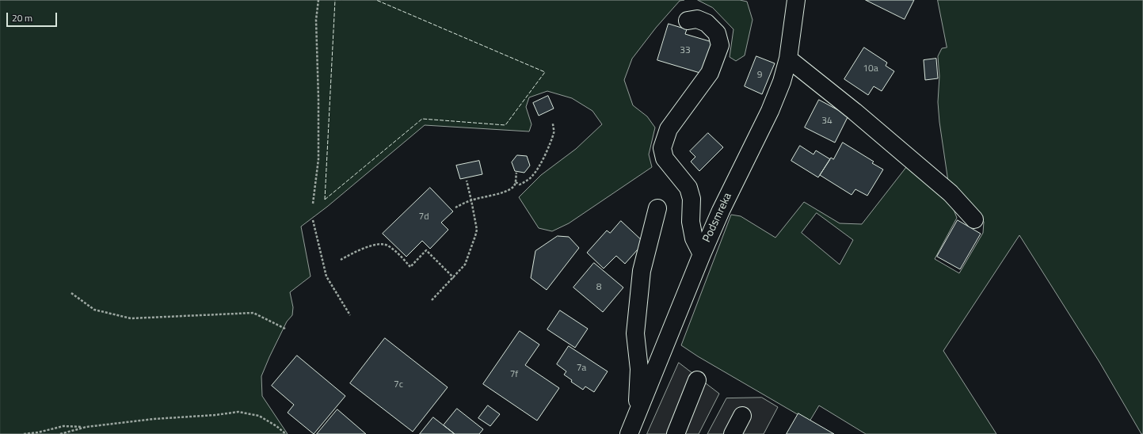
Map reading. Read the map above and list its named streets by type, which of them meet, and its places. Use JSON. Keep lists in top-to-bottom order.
{
  "streets": {
    "street": ["Podsmreka"]
  },
  "house_numbers": [
    "33",
    "10a",
    "9",
    "34",
    "7d",
    "8",
    "7a",
    "7f",
    "7c"
  ],
  "scale_bar": "20 m"
}
